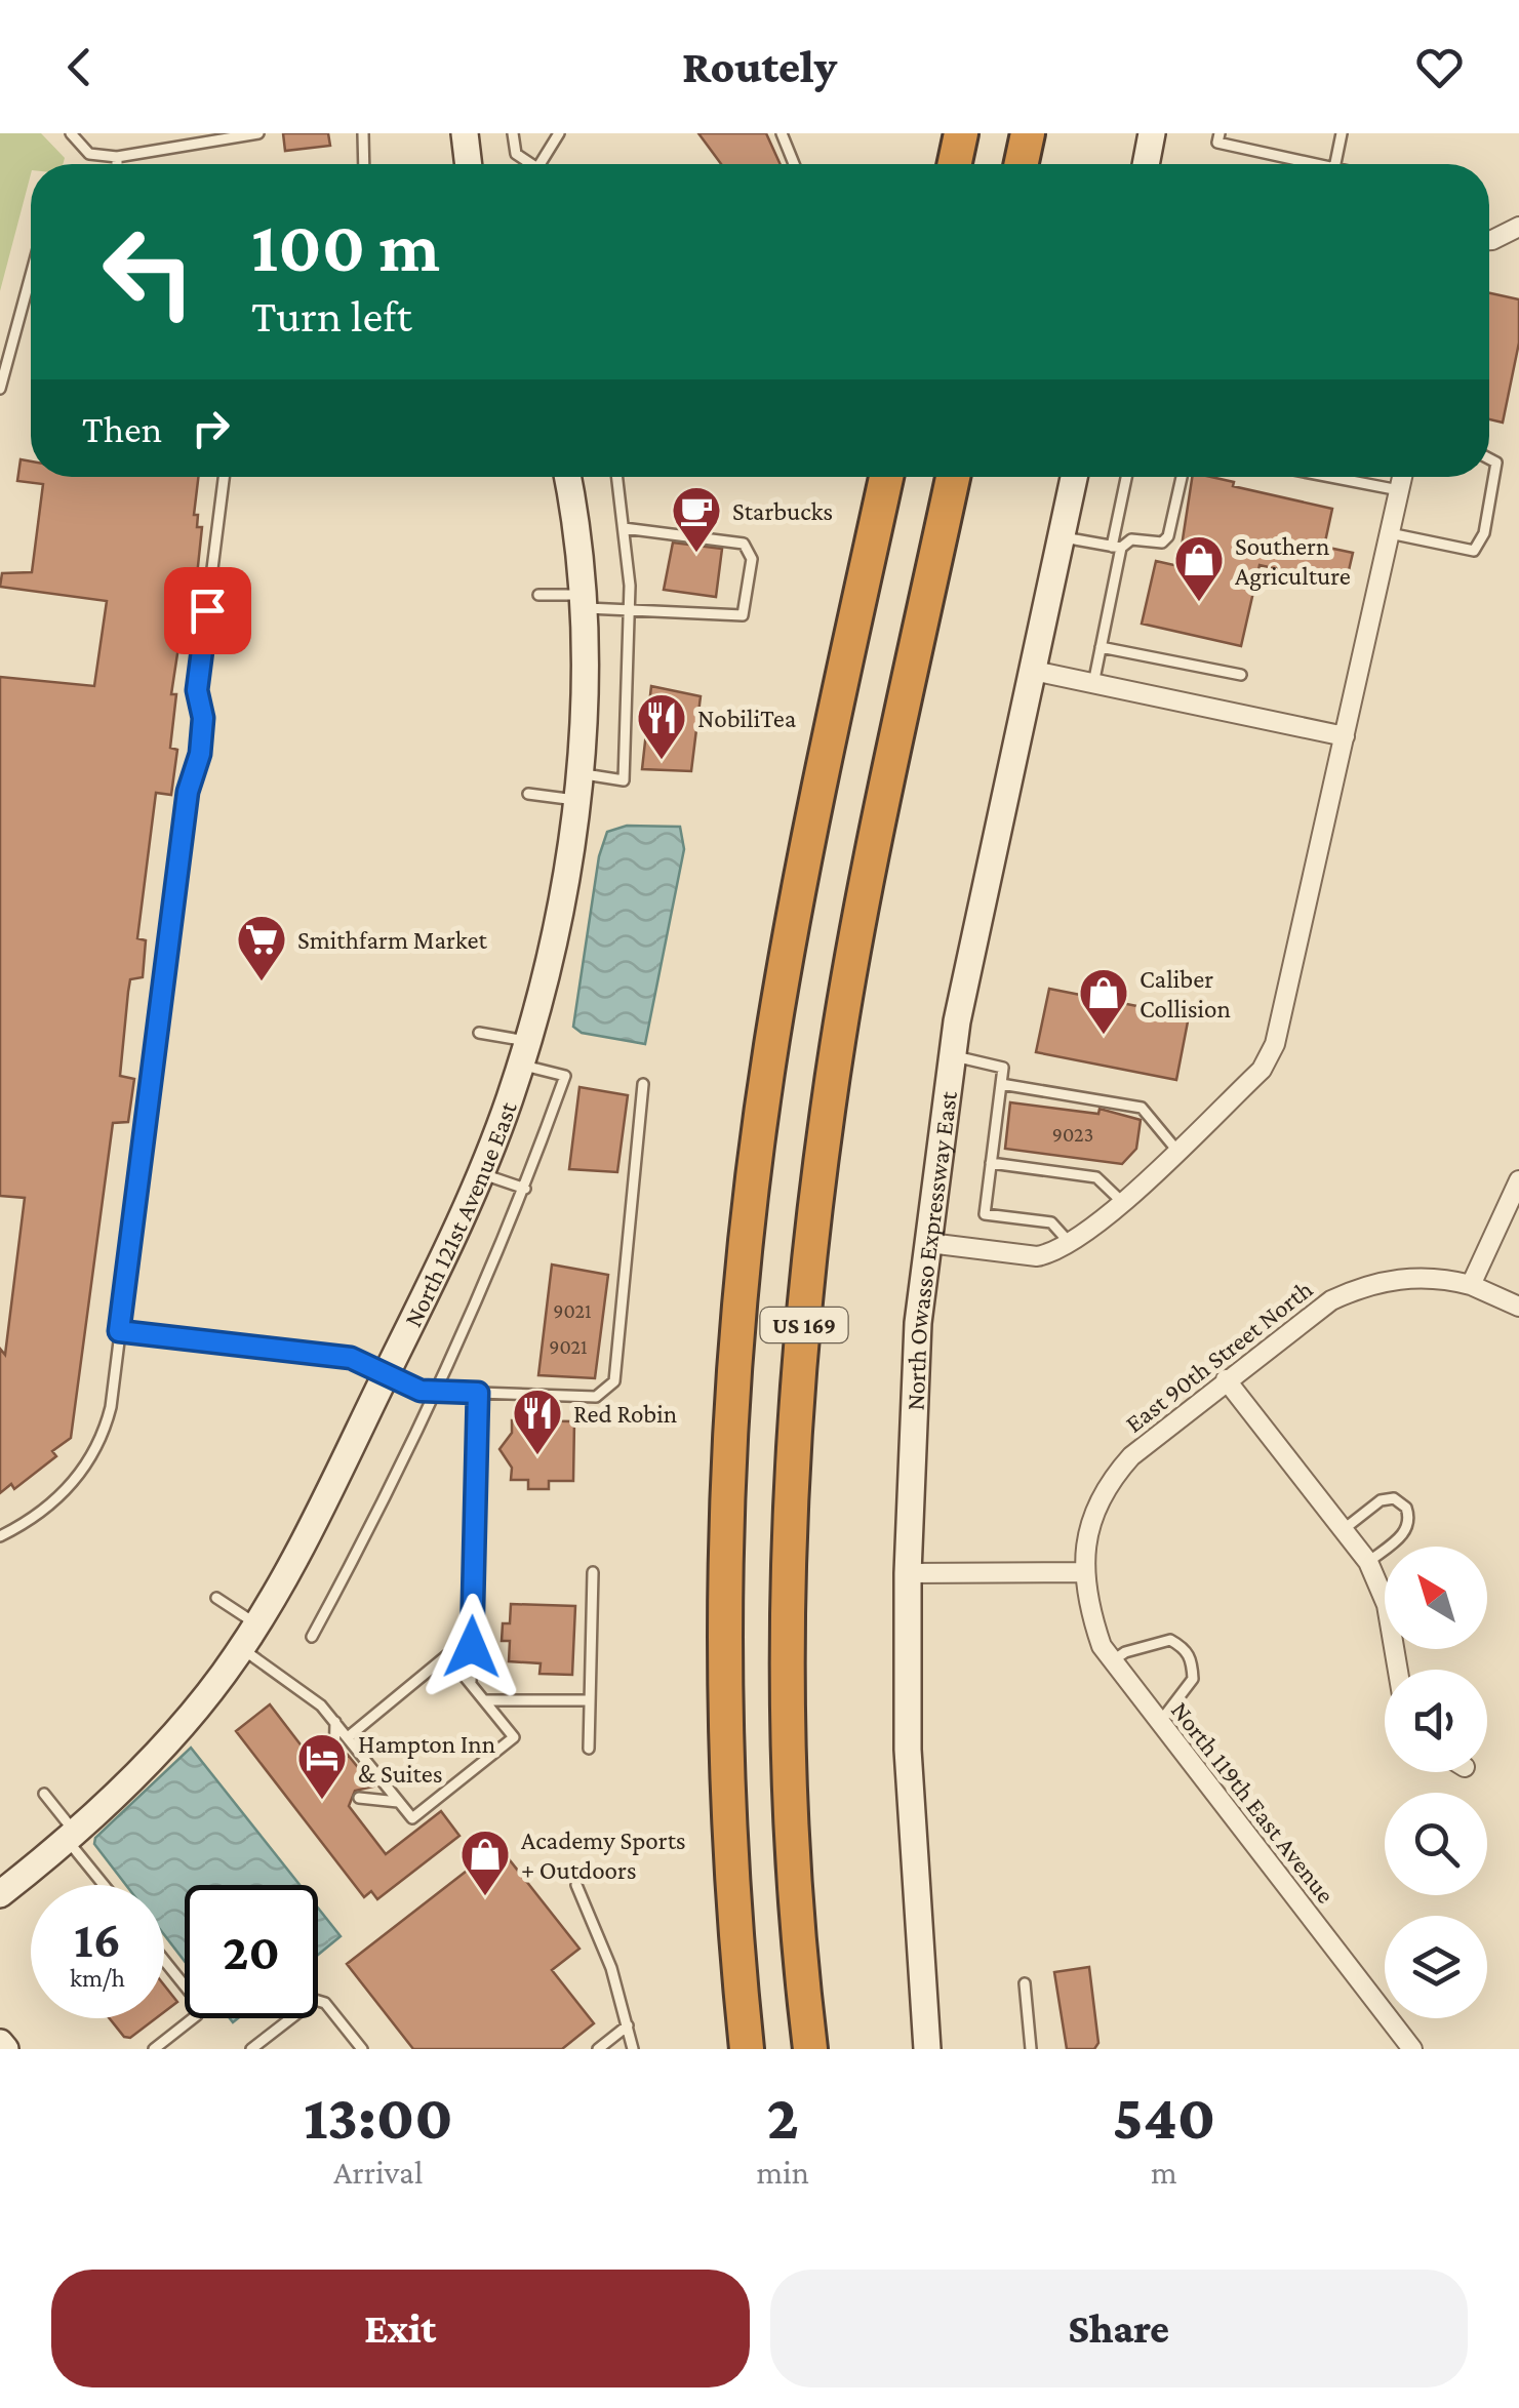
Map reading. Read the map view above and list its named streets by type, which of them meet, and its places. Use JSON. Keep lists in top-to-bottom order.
{
  "streets": {
    "highway": ["US 169"],
    "street": [
      "North 121st Avenue East",
      "North Owasso Expressway East",
      "East 90th Street North",
      "North 119th East Avenue"
    ]
  },
  "crossings": [
    ["East 90th Street North", "North 119th East Avenue"]
  ],
  "places": {
    "cafe": ["Starbucks"],
    "shop": ["Southern Agriculture", "Caliber Collision", "Academy Sports + Outdoors"],
    "restaurant": ["NobiliTea", "Red Robin"],
    "supermarket": ["Smithfarm Market"],
    "hotel": ["Hampton Inn & Suites"]
  },
  "house_numbers": ["9023", "9021", "9021"],
  "north": "top left",
  "page": {
    "header": "Routely",
    "turn": ["100 m", "Turn left"],
    "then": "Then",
    "speed": "16 km/h",
    "limit": "20",
    "eta": [
      "13:00",
      "Arrival",
      "2",
      "min",
      "540",
      "m"
    ],
    "buttons": ["Exit", "Share"]
  }
}
